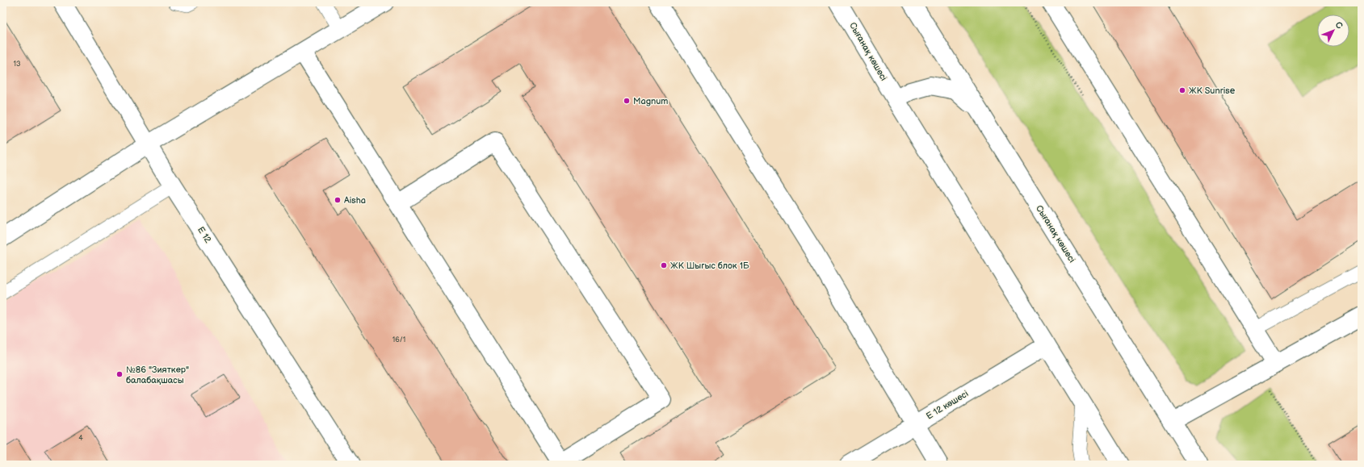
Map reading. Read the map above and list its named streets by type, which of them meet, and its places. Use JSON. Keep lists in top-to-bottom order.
{
  "streets": {
    "street": ["Сығанақ көшесі", "E 12", "Е 12 көшесі"]
  },
  "crossings": [
    ["Сығанақ көшесі", "Е 12 көшесі"]
  ],
  "places": [
    "ЖК Sunrise",
    "Magnum",
    "Aisha",
    "ЖК Шыгыс блок 1Б",
    "№86 \"Зияткер\" балабақшасы"
  ],
  "house_numbers": ["13", "16/1", "4"],
  "north": "top right"
}
